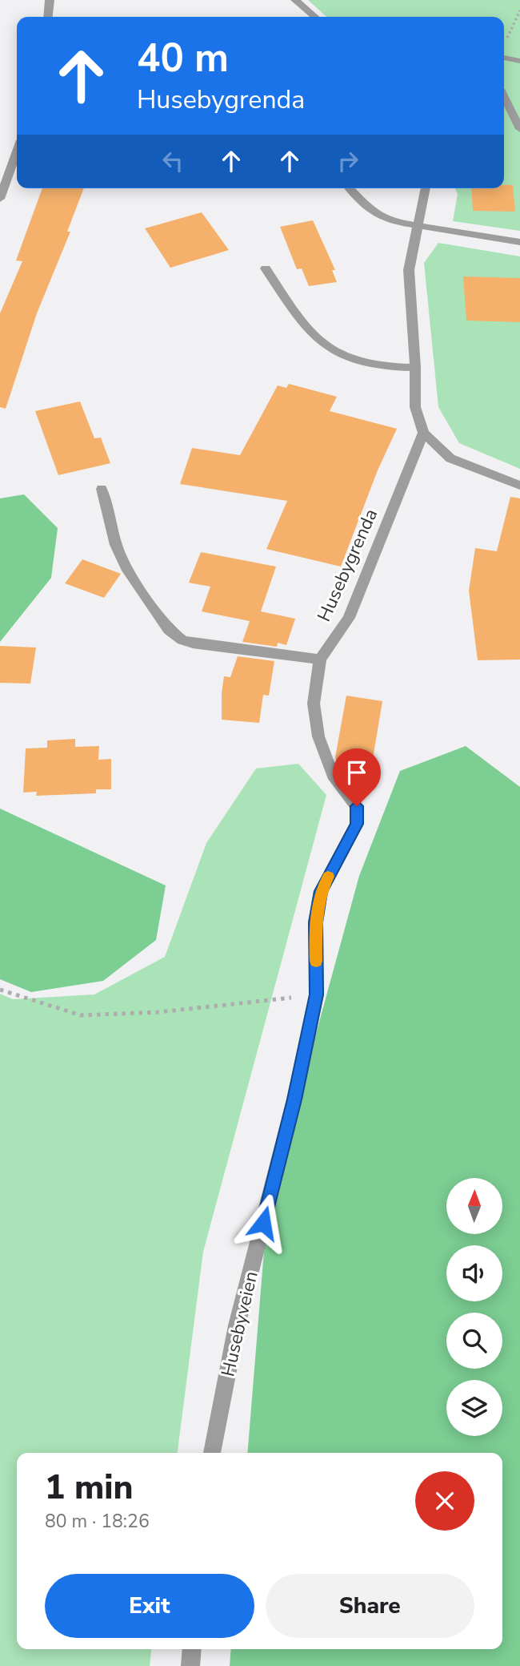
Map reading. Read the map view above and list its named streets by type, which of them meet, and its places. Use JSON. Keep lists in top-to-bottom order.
{
  "streets": {
    "street": ["Husebygrenda", "Husebyveien"]
  },
  "crossings": [
    ["Husebygrenda", "Husebyveien"]
  ],
  "north": "top",
  "page": {
    "turn": ["40 m", "Husebygrenda"],
    "heading": ["1 min", "80 m · 18:26"],
    "buttons": ["Exit", "Share"]
  }
}
